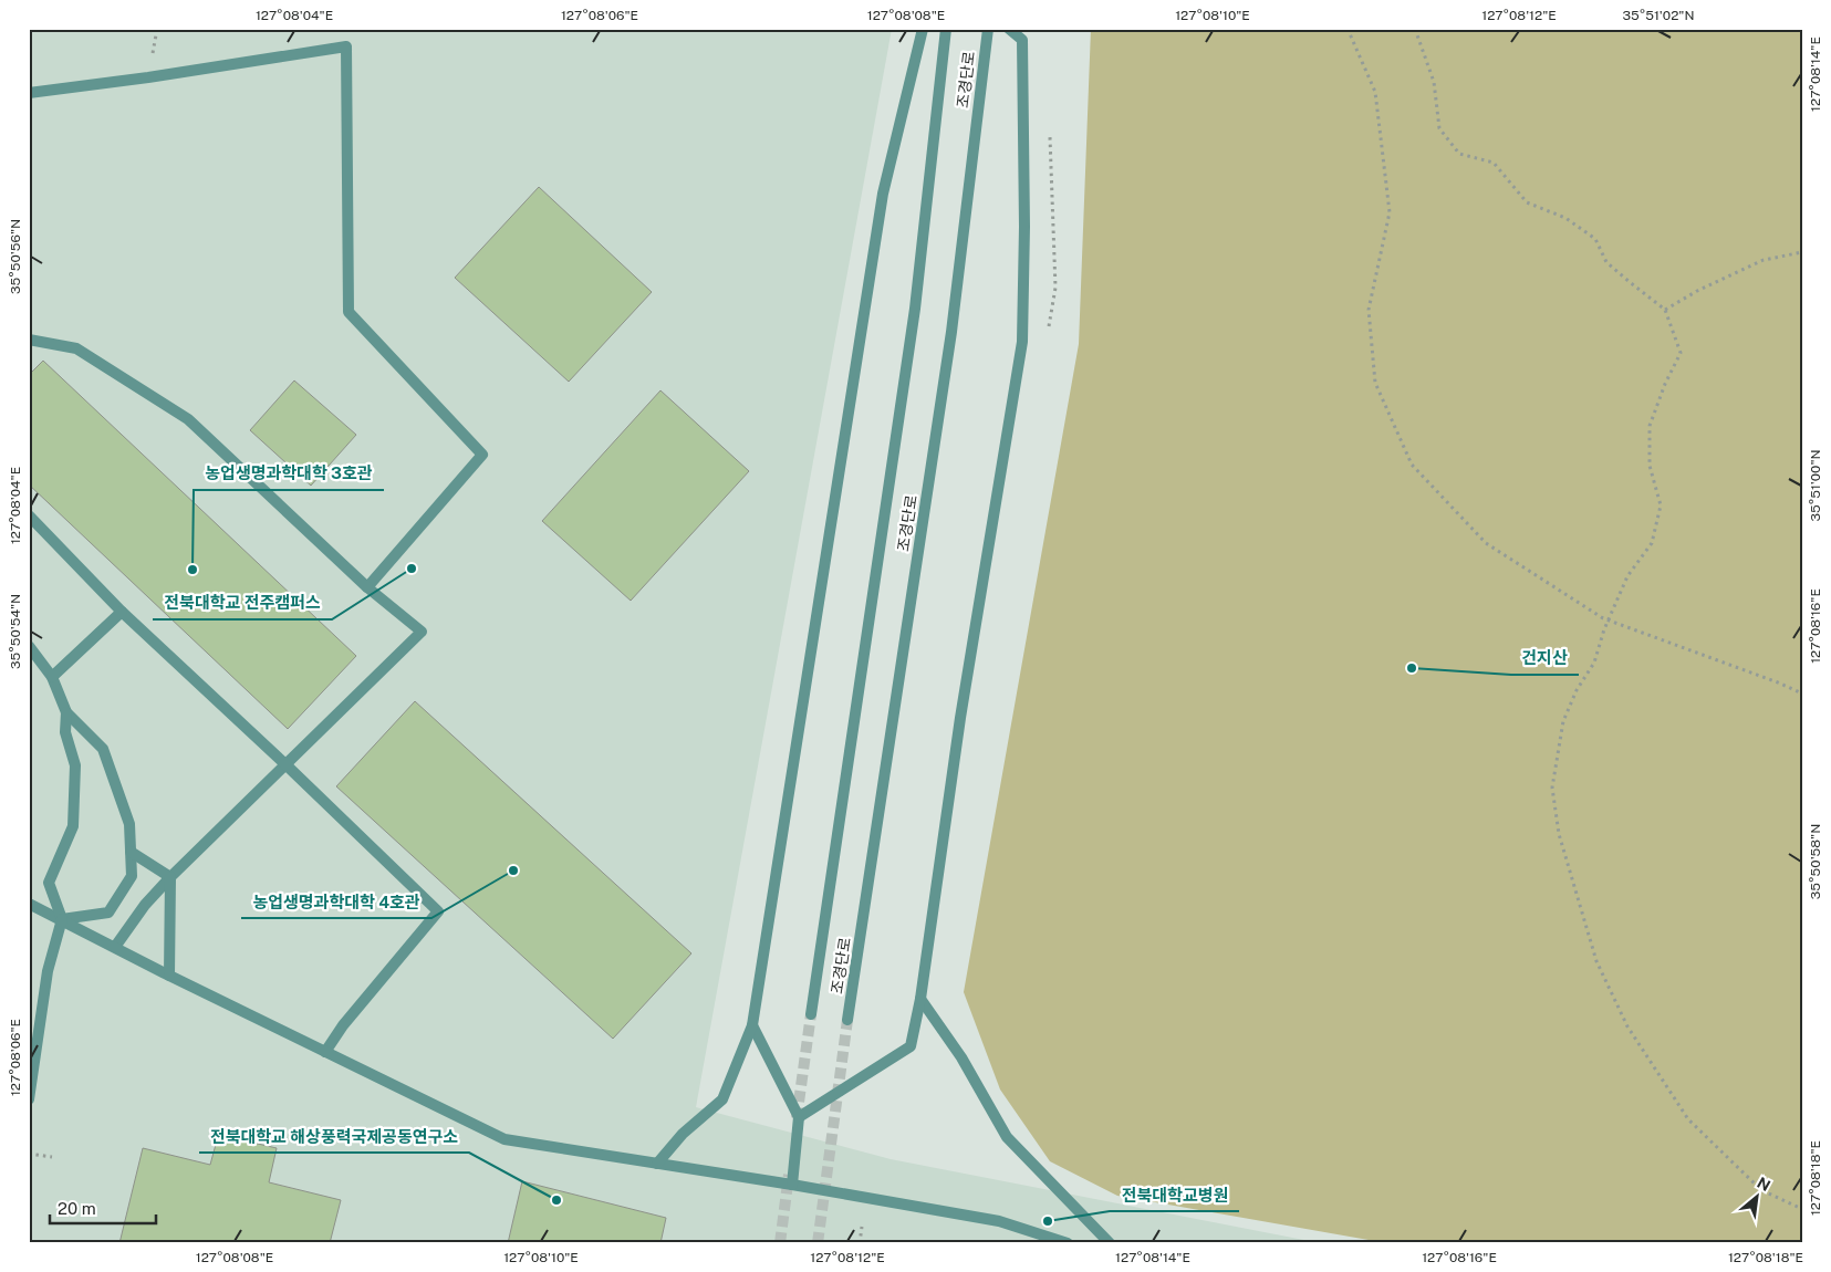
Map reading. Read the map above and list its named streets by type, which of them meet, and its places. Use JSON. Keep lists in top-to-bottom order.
{
  "streets": {
    "street": ["조경단로"]
  },
  "places": [
    "전북대학교 전주캠퍼스",
    "농업생명과학대학 3호관",
    "건지산",
    "농업생명과학대학 4호관",
    "전북대학교 해상풍력국제공동연구소",
    "전북대학교병원"
  ],
  "scale_bar": "20 m",
  "north": "top right",
  "coordinates": [
    "127°08'04\"E",
    "127°08'06\"E",
    "127°08'08\"E",
    "127°08'10\"E",
    "127°08'12\"E",
    "35°51'02\"N",
    "127°08'14\"E",
    "35°50'56\"N",
    "35°51'00\"N",
    "127°08'16\"E",
    "35°50'54\"N",
    "35°50'58\"N",
    "127°08'18\"E"
  ]
}
